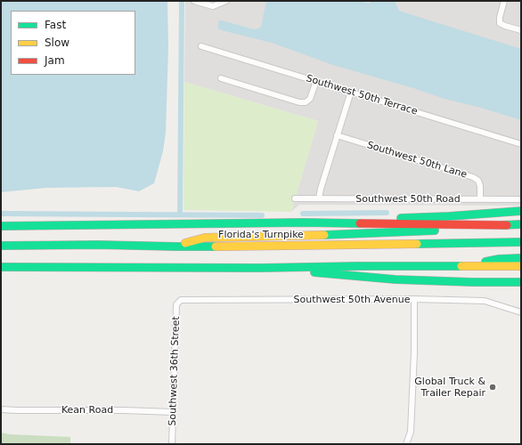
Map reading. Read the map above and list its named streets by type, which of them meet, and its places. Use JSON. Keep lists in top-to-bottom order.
{
  "streets": {
    "highway": ["Florida's Turnpike"],
    "street": [
      "Southwest 50th Terrace",
      "Southwest 50th Lane",
      "Southwest 50th Road",
      "Southwest 50th Avenue",
      "Southwest 36th Street",
      "Kean Road"
    ]
  },
  "crossings": [
    ["Southwest 50th Lane", "Southwest 50th Road"],
    ["Southwest 50th Avenue", "Southwest 36th Street"],
    ["Southwest 36th Street", "Kean Road"]
  ],
  "places": ["Global Truck & Trailer Repair"],
  "legend": ["Fast", "Slow", "Jam"]
}
